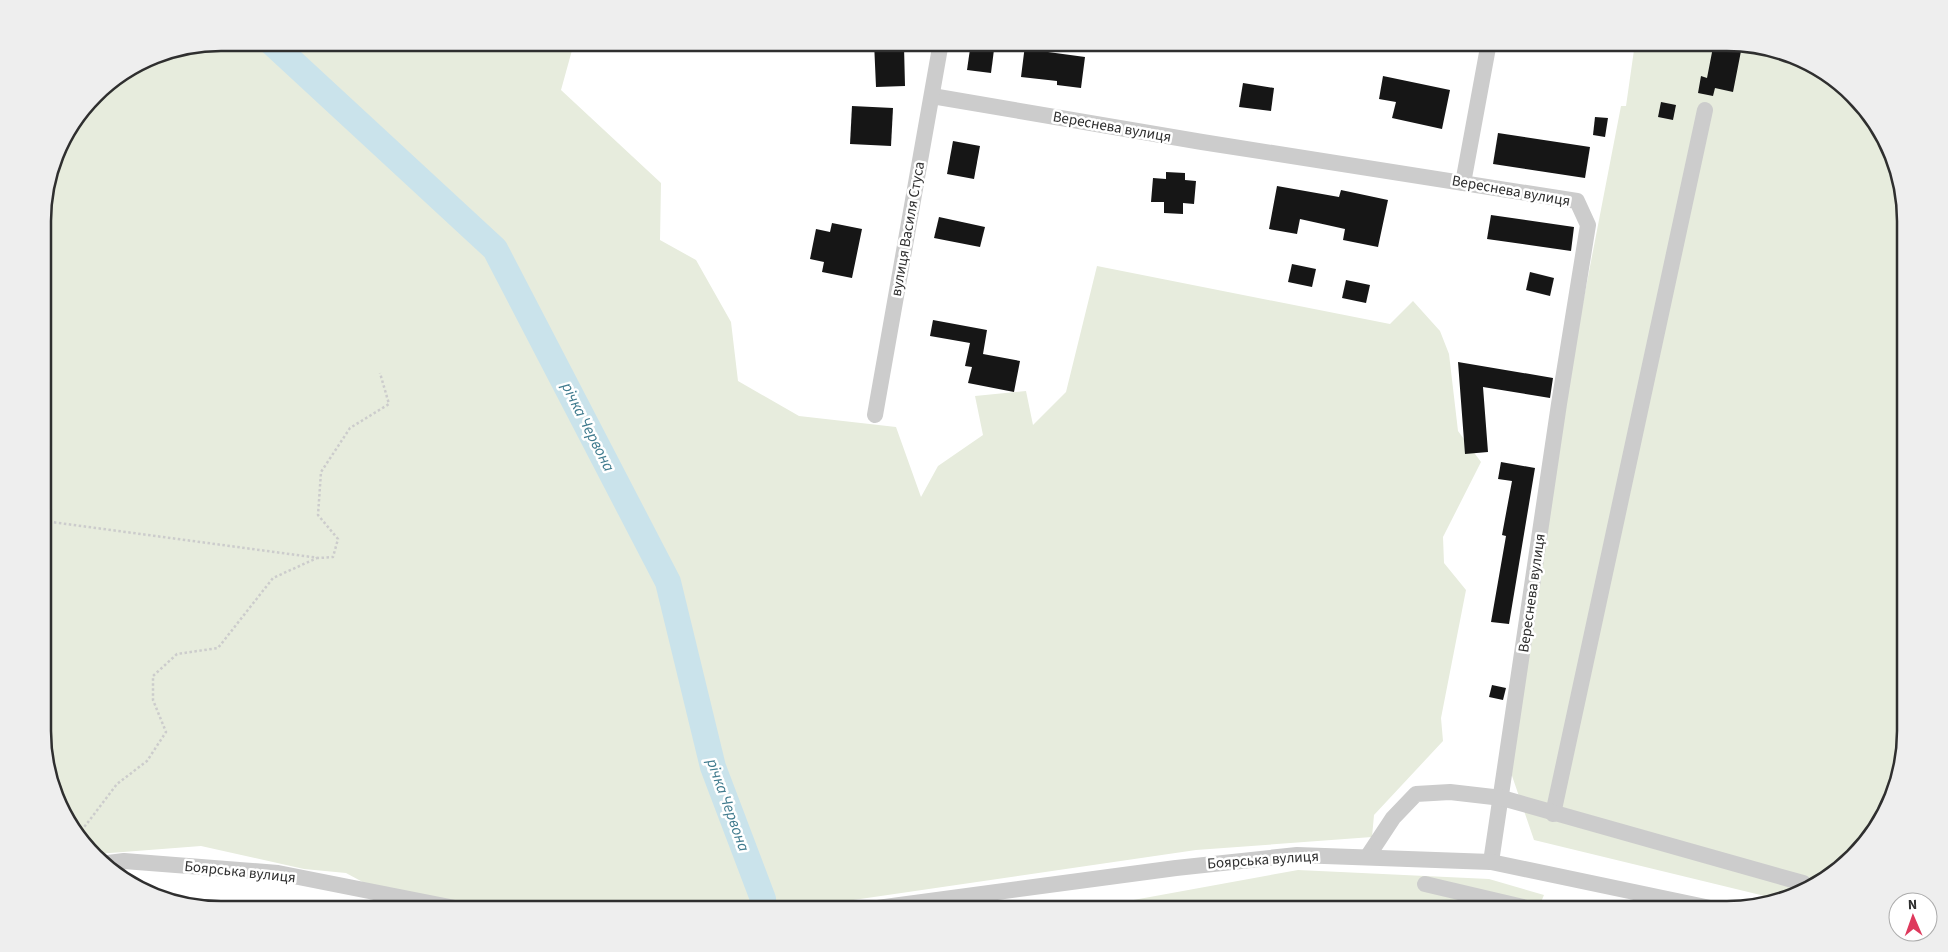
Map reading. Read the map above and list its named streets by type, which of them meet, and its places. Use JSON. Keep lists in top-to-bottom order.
{
  "streets": {
    "street": ["Вереснева вулиця", "вулиця Василя Стуса", "Боярська вулиця"]
  },
  "crossings": [
    ["Вереснева вулиця", "вулиця Василя Стуса"],
    ["Вереснева вулиця", "Боярська вулиця"]
  ],
  "water": ["річка Червона"],
  "north": "top"
}
